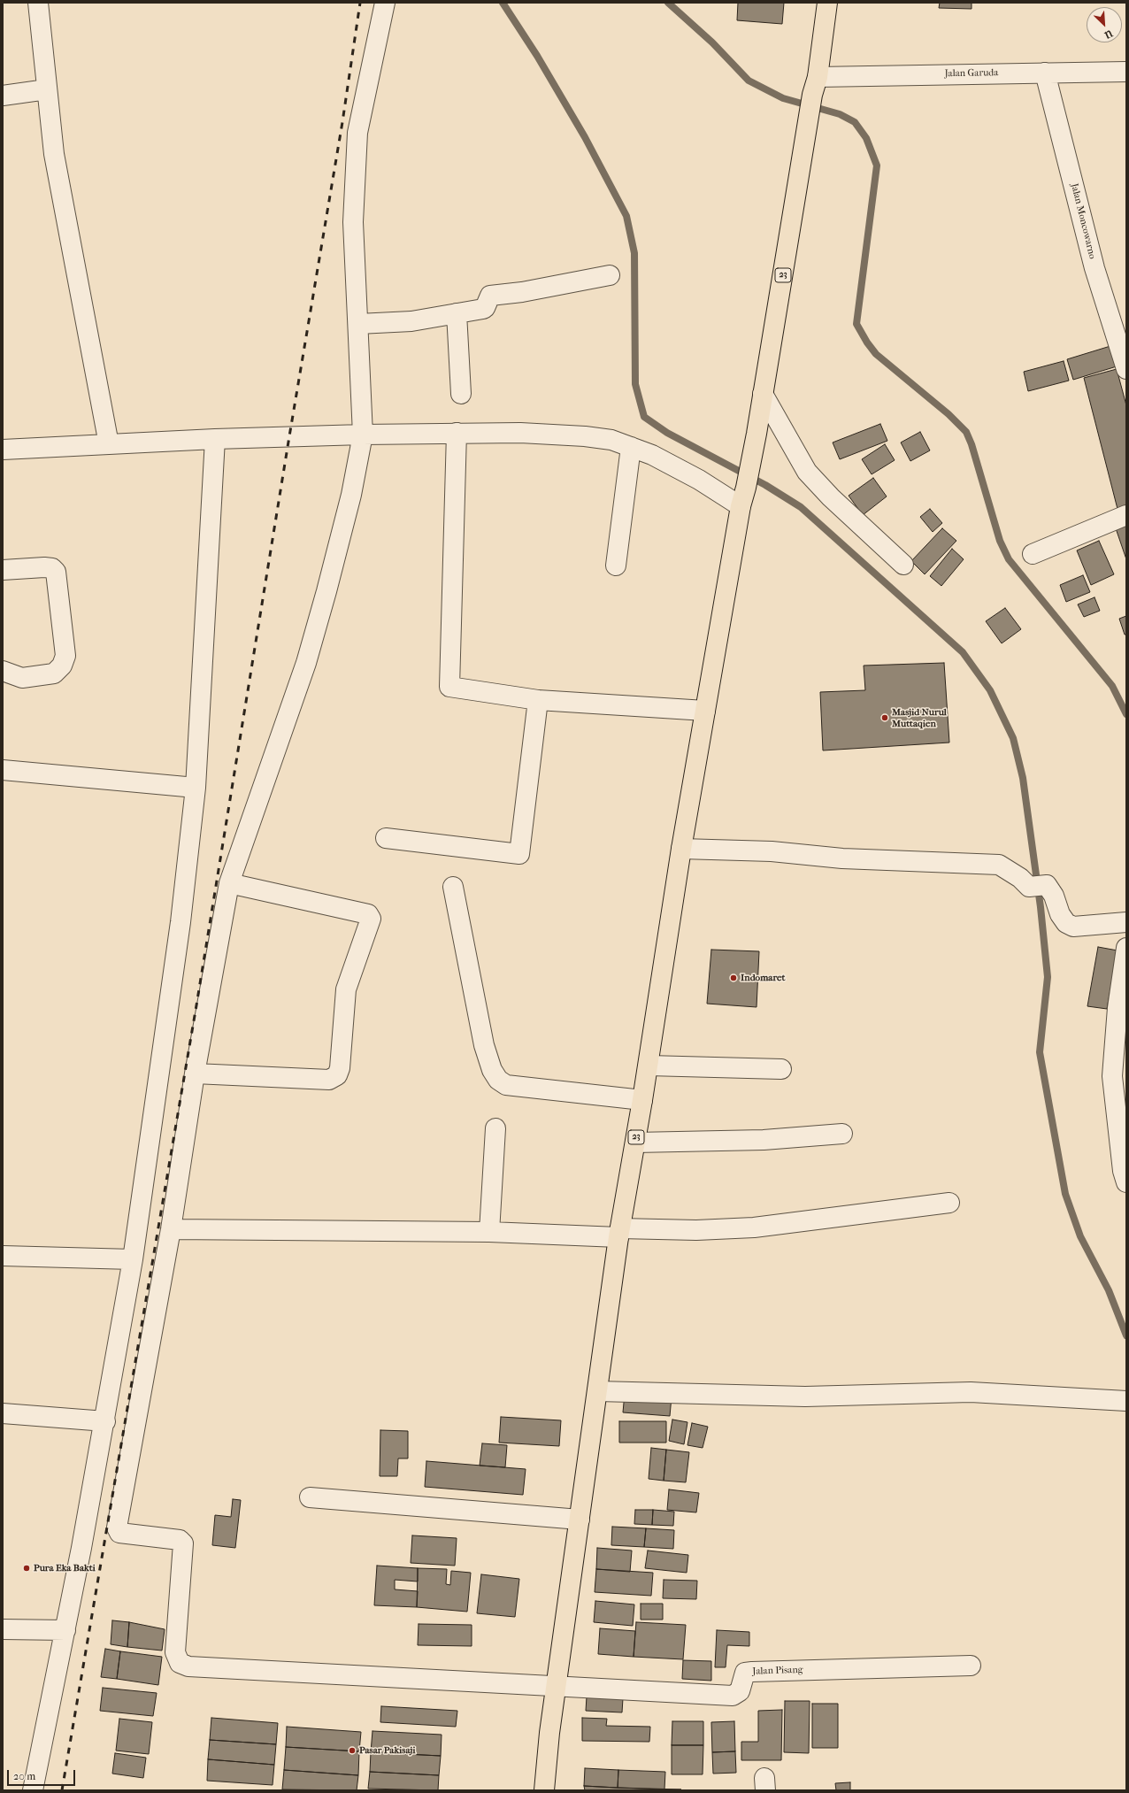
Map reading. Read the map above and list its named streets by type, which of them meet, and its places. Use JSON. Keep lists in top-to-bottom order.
{
  "streets": {
    "highway": ["23"],
    "street": ["Jalan Garuda", "Jalan Moncowarno", "Jalan Pisang"]
  },
  "crossings": [
    ["Jalan Garuda", "Jalan Moncowarno"],
    ["Jalan Garuda", "23"],
    ["23", "Jalan Pisang"]
  ],
  "places": [
    "Masjid Nurul Muttaqien",
    "Indomaret",
    "Pura Eka Bakti",
    "Pasar Pakisaji"
  ],
  "scale_bar": "20 m",
  "north": "bottom right"
}
